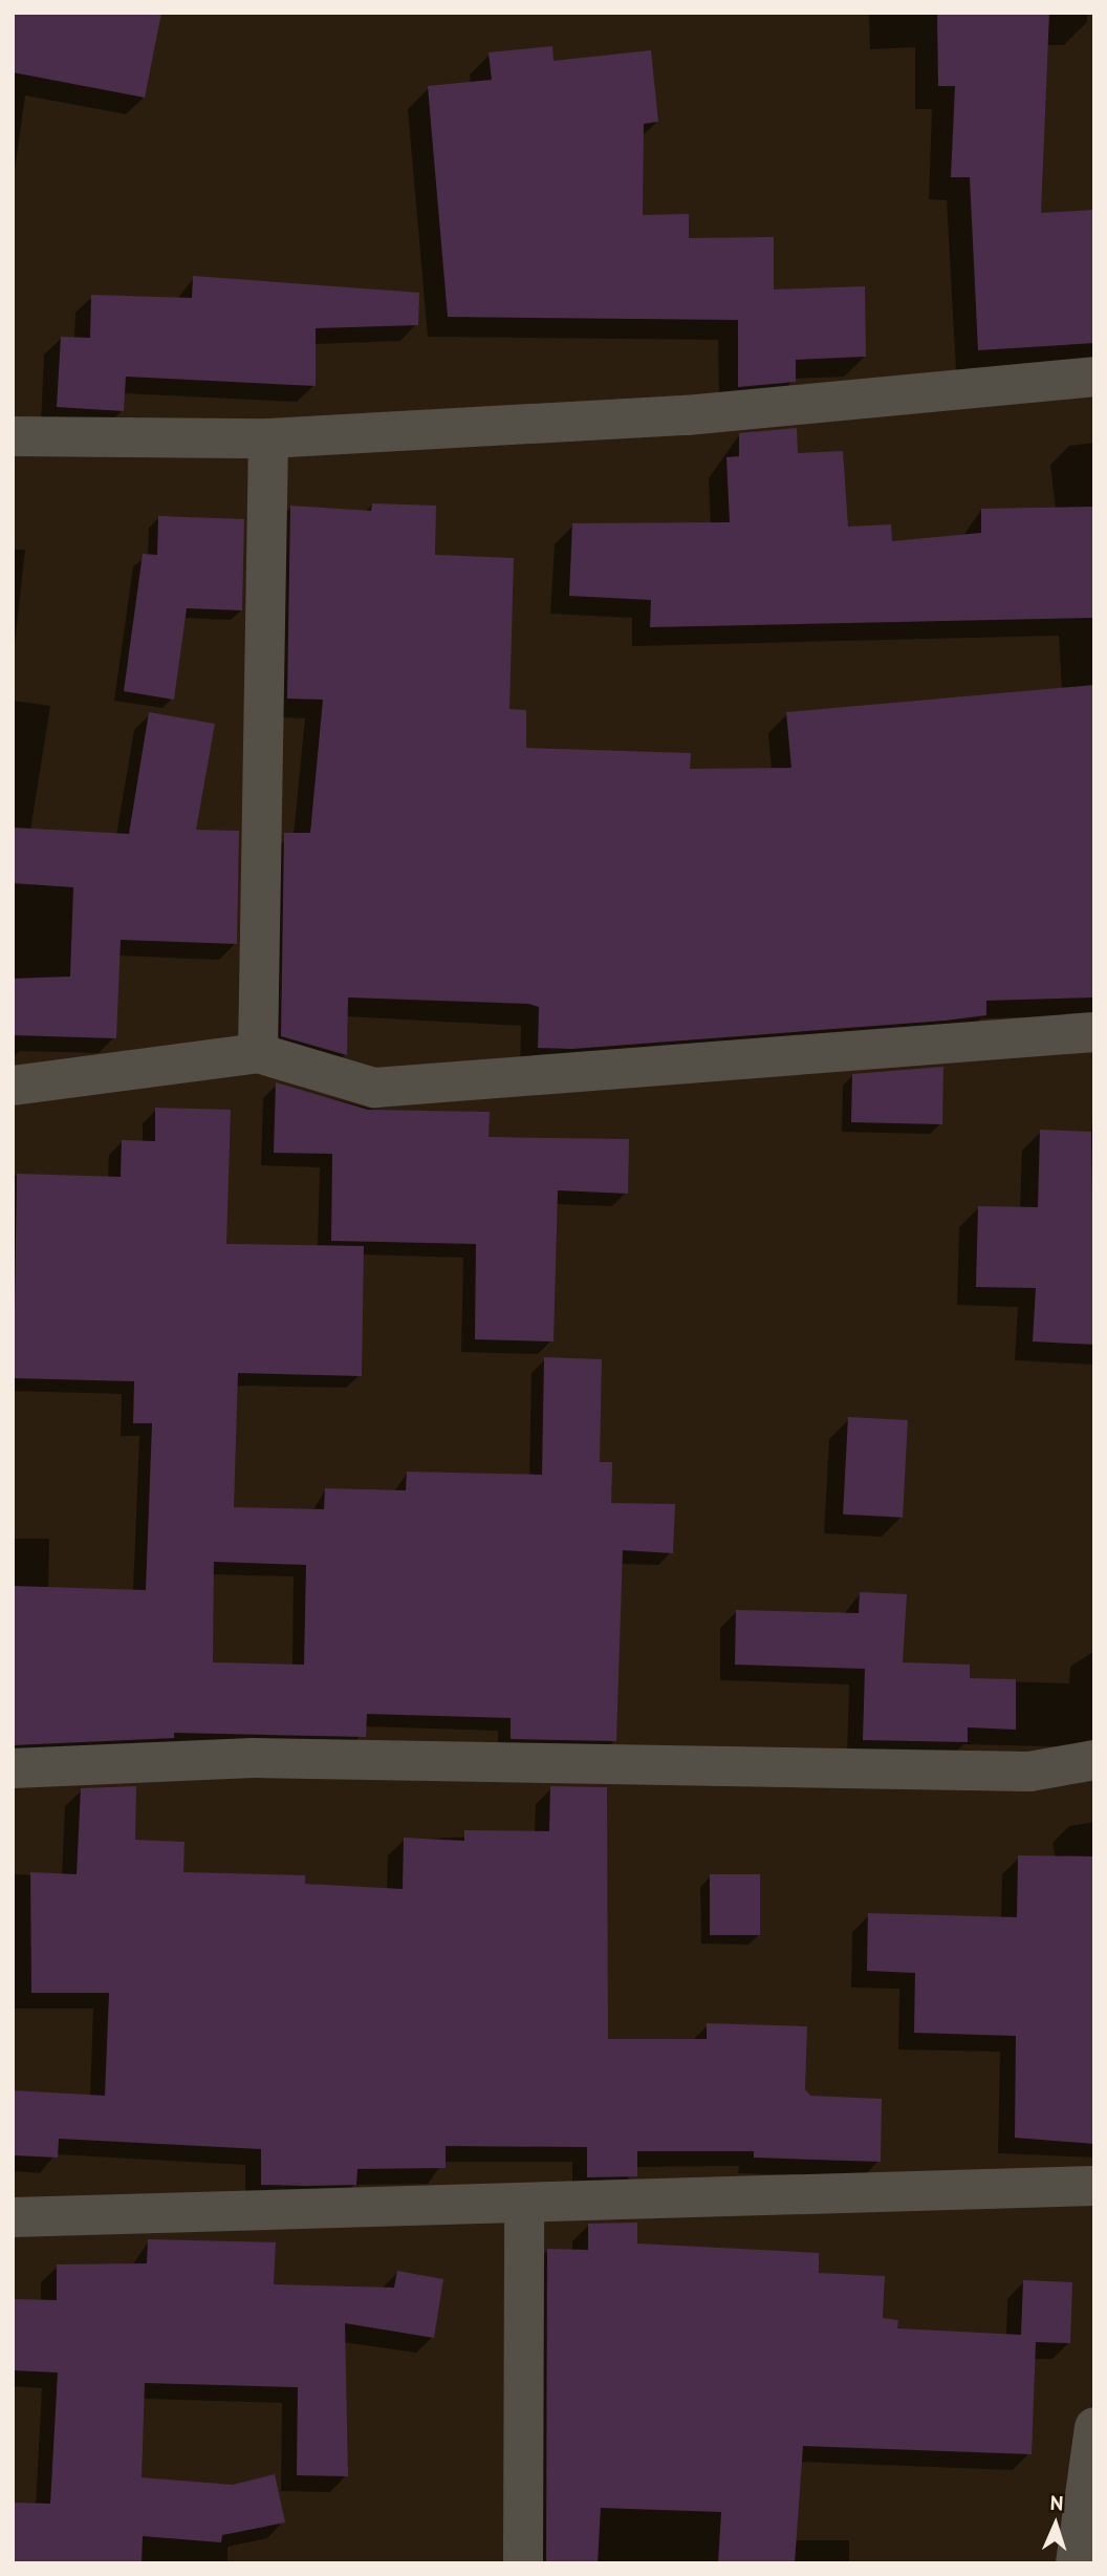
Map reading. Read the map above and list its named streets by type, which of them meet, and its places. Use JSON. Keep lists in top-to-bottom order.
{
  "north": "top"
}
